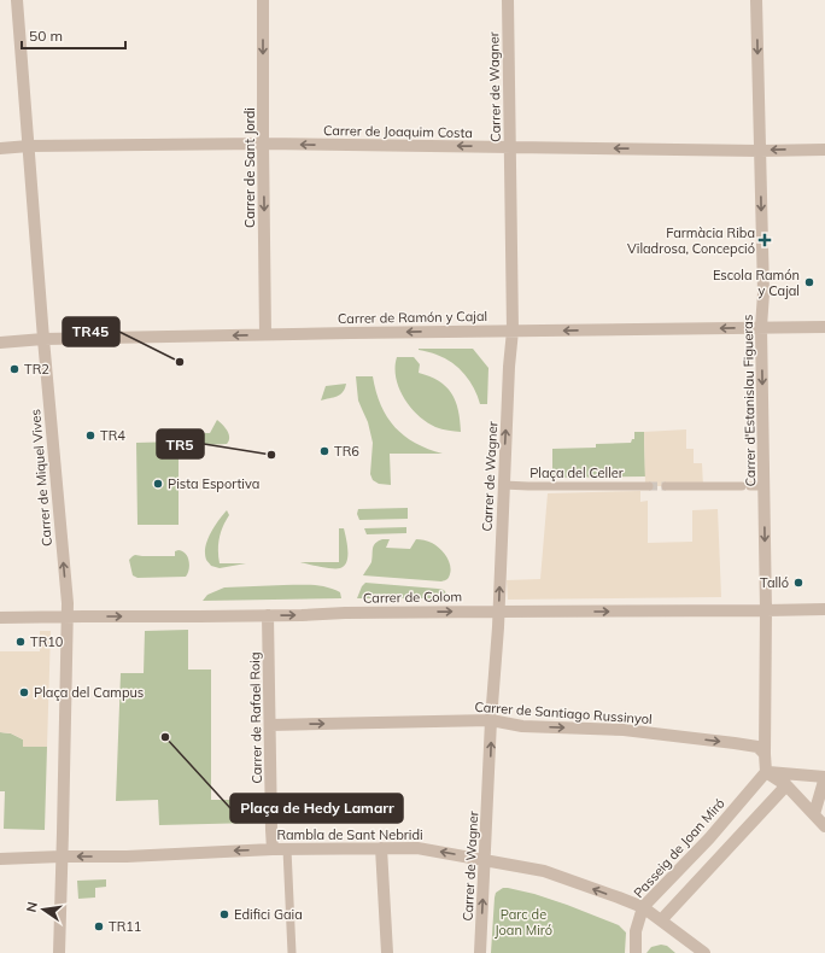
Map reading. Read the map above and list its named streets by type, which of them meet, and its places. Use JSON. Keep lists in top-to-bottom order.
{
  "streets": {
    "street": [
      "Carrer de Wagner",
      "Carrer de Joaquim Costa",
      "Carrer de Sant Jordi",
      "Carrer de Ramón y Cajal",
      "Carrer d'Estanislau Figueras",
      "Plaça del Celler",
      "Carrer de Miquel Vives",
      "Carrer de Colom",
      "Carrer de Santiago Russinyol",
      "Carrer de Rafael Roig",
      "Rambla de Sant Nebridi",
      "Passeig de Joan Miró"
    ]
  },
  "crossings": [
    ["Carrer de Wagner", "Carrer de Joaquim Costa"],
    ["Carrer de Wagner", "Carrer de Ramón y Cajal"],
    ["Carrer de Wagner", "Plaça del Celler"],
    ["Carrer de Wagner", "Carrer de Colom"],
    ["Carrer de Wagner", "Carrer de Santiago Russinyol"],
    ["Carrer de Wagner", "Rambla de Sant Nebridi"],
    ["Carrer de Joaquim Costa", "Carrer de Sant Jordi"],
    ["Carrer de Joaquim Costa", "Carrer d'Estanislau Figueras"],
    ["Carrer de Joaquim Costa", "Carrer de Miquel Vives"],
    ["Carrer de Sant Jordi", "Carrer de Ramón y Cajal"],
    ["Carrer de Ramón y Cajal", "Carrer d'Estanislau Figueras"],
    ["Carrer de Ramón y Cajal", "Carrer de Miquel Vives"],
    ["Carrer d'Estanislau Figueras", "Carrer de Colom"],
    ["Carrer d'Estanislau Figueras", "Carrer de Santiago Russinyol"],
    ["Carrer d'Estanislau Figueras", "Passeig de Joan Miró"],
    ["Carrer de Miquel Vives", "Carrer de Colom"],
    ["Carrer de Miquel Vives", "Rambla de Sant Nebridi"],
    ["Carrer de Colom", "Carrer de Rafael Roig"],
    ["Carrer de Santiago Russinyol", "Carrer de Rafael Roig"],
    ["Carrer de Rafael Roig", "Rambla de Sant Nebridi"],
    ["Rambla de Sant Nebridi", "Passeig de Joan Miró"]
  ],
  "one_way": [
    "Carrer de Wagner",
    "Carrer de Joaquim Costa",
    "Carrer de Sant Jordi",
    "Carrer de Ramón y Cajal",
    "Carrer d'Estanislau Figueras",
    "Carrer de Colom",
    "Carrer de Santiago Russinyol",
    "Rambla de Sant Nebridi"
  ],
  "parks": ["Parc de Joan Miró"],
  "places": {
    "health": ["Farmàcia Riba Viladrosa, Concepció"],
    "other": [
      "Escola Ramón y Cajal",
      "TR45",
      "TR2",
      "TR4",
      "TR6",
      "TR5",
      "Pista Esportiva",
      "Talló",
      "TR10",
      "Plaça del Campus",
      "Plaça de Hedy Lamarr",
      "Edifici Gaia",
      "TR11"
    ]
  },
  "scale_bar": "50 m",
  "north": "left"
}
